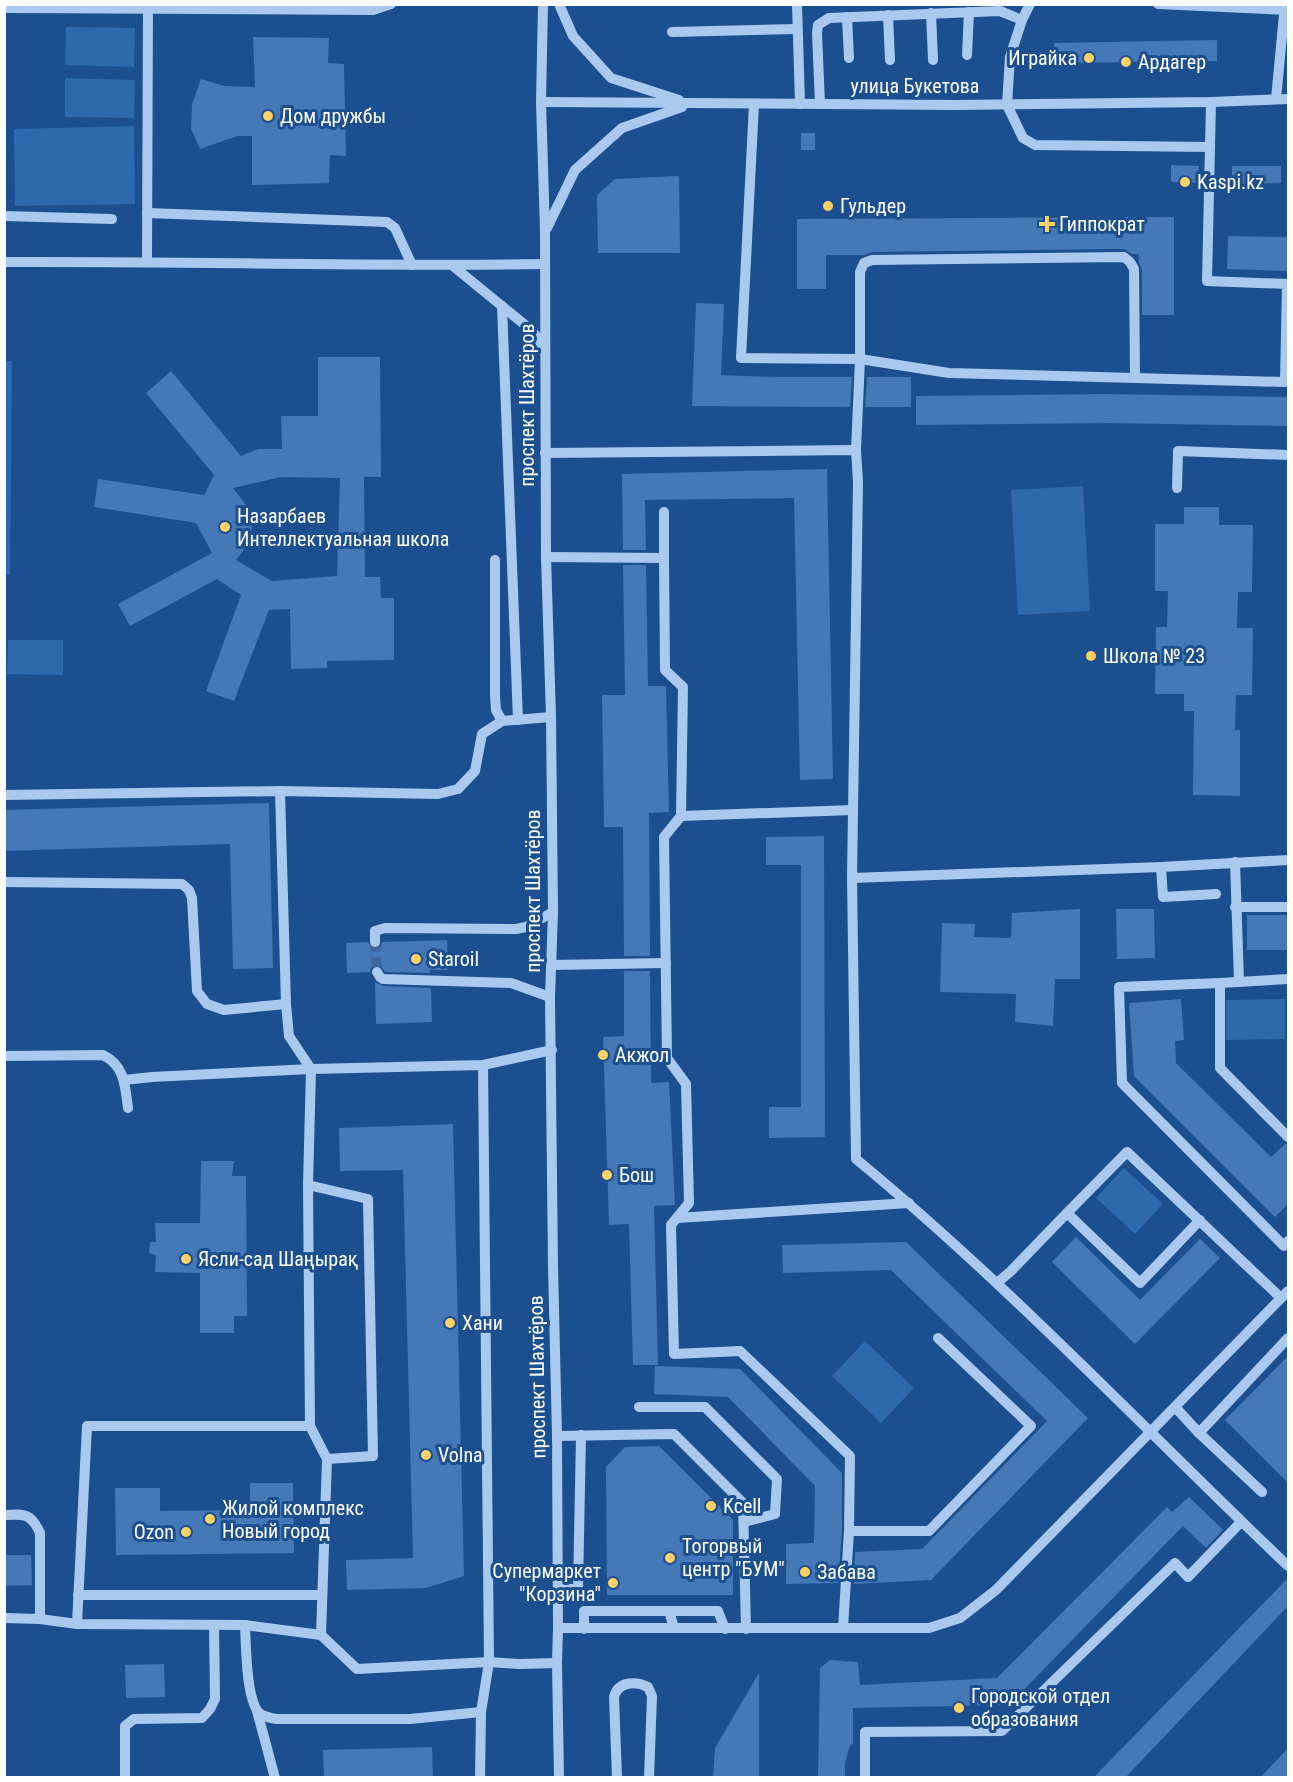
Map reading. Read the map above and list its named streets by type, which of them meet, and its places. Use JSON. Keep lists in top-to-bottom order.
{
  "streets": {
    "street": ["улица Букетова", "проспект Шахтёров"]
  },
  "crossings": [
    ["улица Букетова", "проспект Шахтёров"]
  ],
  "places": {
    "other": [
      "Играйка",
      "Ардагер",
      "Дом дружбы",
      "Kaspi.kz",
      "Гульдер",
      "Назарбаев Интеллектуальная школа",
      "Школа № 23",
      "Staroil",
      "Акжол",
      "Бош",
      "Ясли-сад Шаңырақ",
      "Хани",
      "Volna",
      "Kcell",
      "Жилой комплекс Новый город",
      "Ozon",
      "Тогорвый центр \"БУМ\"",
      "Забава",
      "Супермаркет \"Корзина\"",
      "Городской отдел образования"
    ],
    "health": ["Гиппократ"]
  }
}
